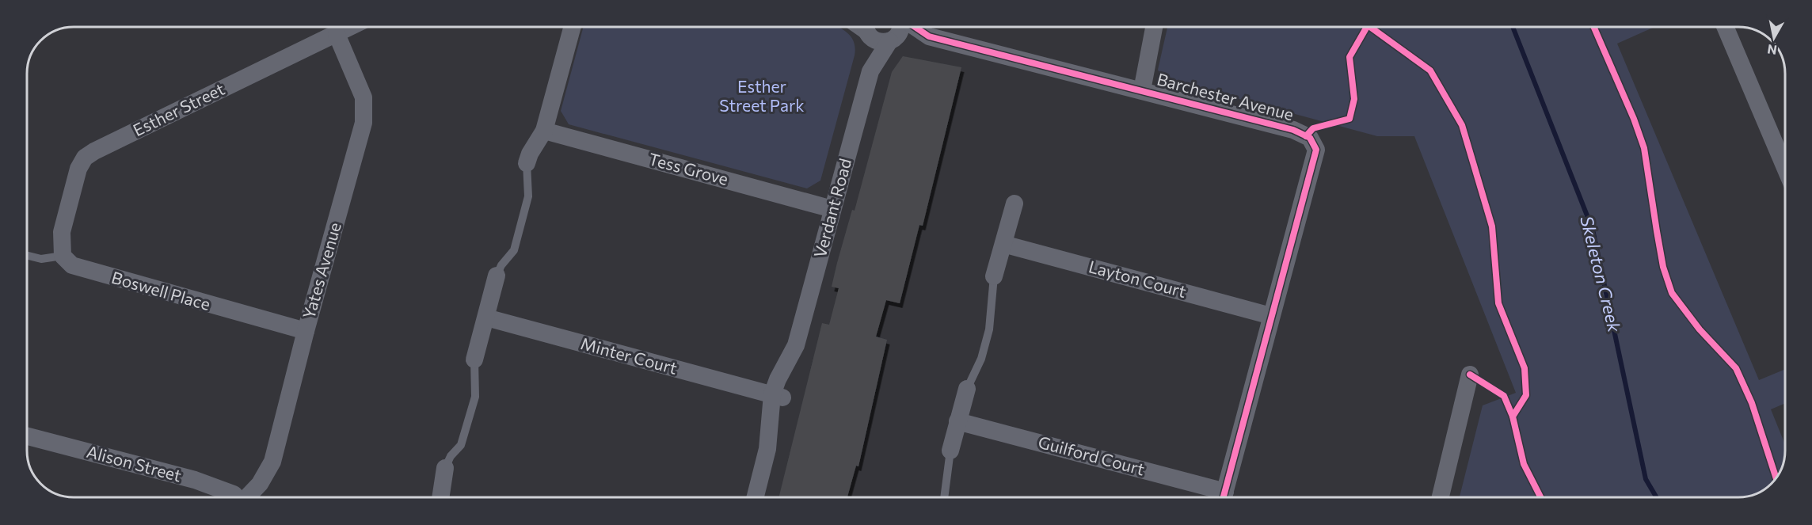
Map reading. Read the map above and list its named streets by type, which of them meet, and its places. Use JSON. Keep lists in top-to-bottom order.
{
  "streets": {
    "street": [
      "Barchester Avenue",
      "Esther Street",
      "Tess Grove",
      "Verdant Road",
      "Yates Avenue",
      "Layton Court",
      "Boswell Place",
      "Minter Court",
      "Guilford Court",
      "Alison Street"
    ]
  },
  "crossings": [
    ["Barchester Avenue", "Verdant Road"],
    ["Barchester Avenue", "Layton Court"],
    ["Esther Street", "Yates Avenue"],
    ["Esther Street", "Boswell Place"],
    ["Tess Grove", "Verdant Road"],
    ["Verdant Road", "Minter Court"],
    ["Yates Avenue", "Boswell Place"]
  ],
  "water": ["Skeleton Creek"],
  "parks": ["Esther Street Park"],
  "north": "bottom"
}
